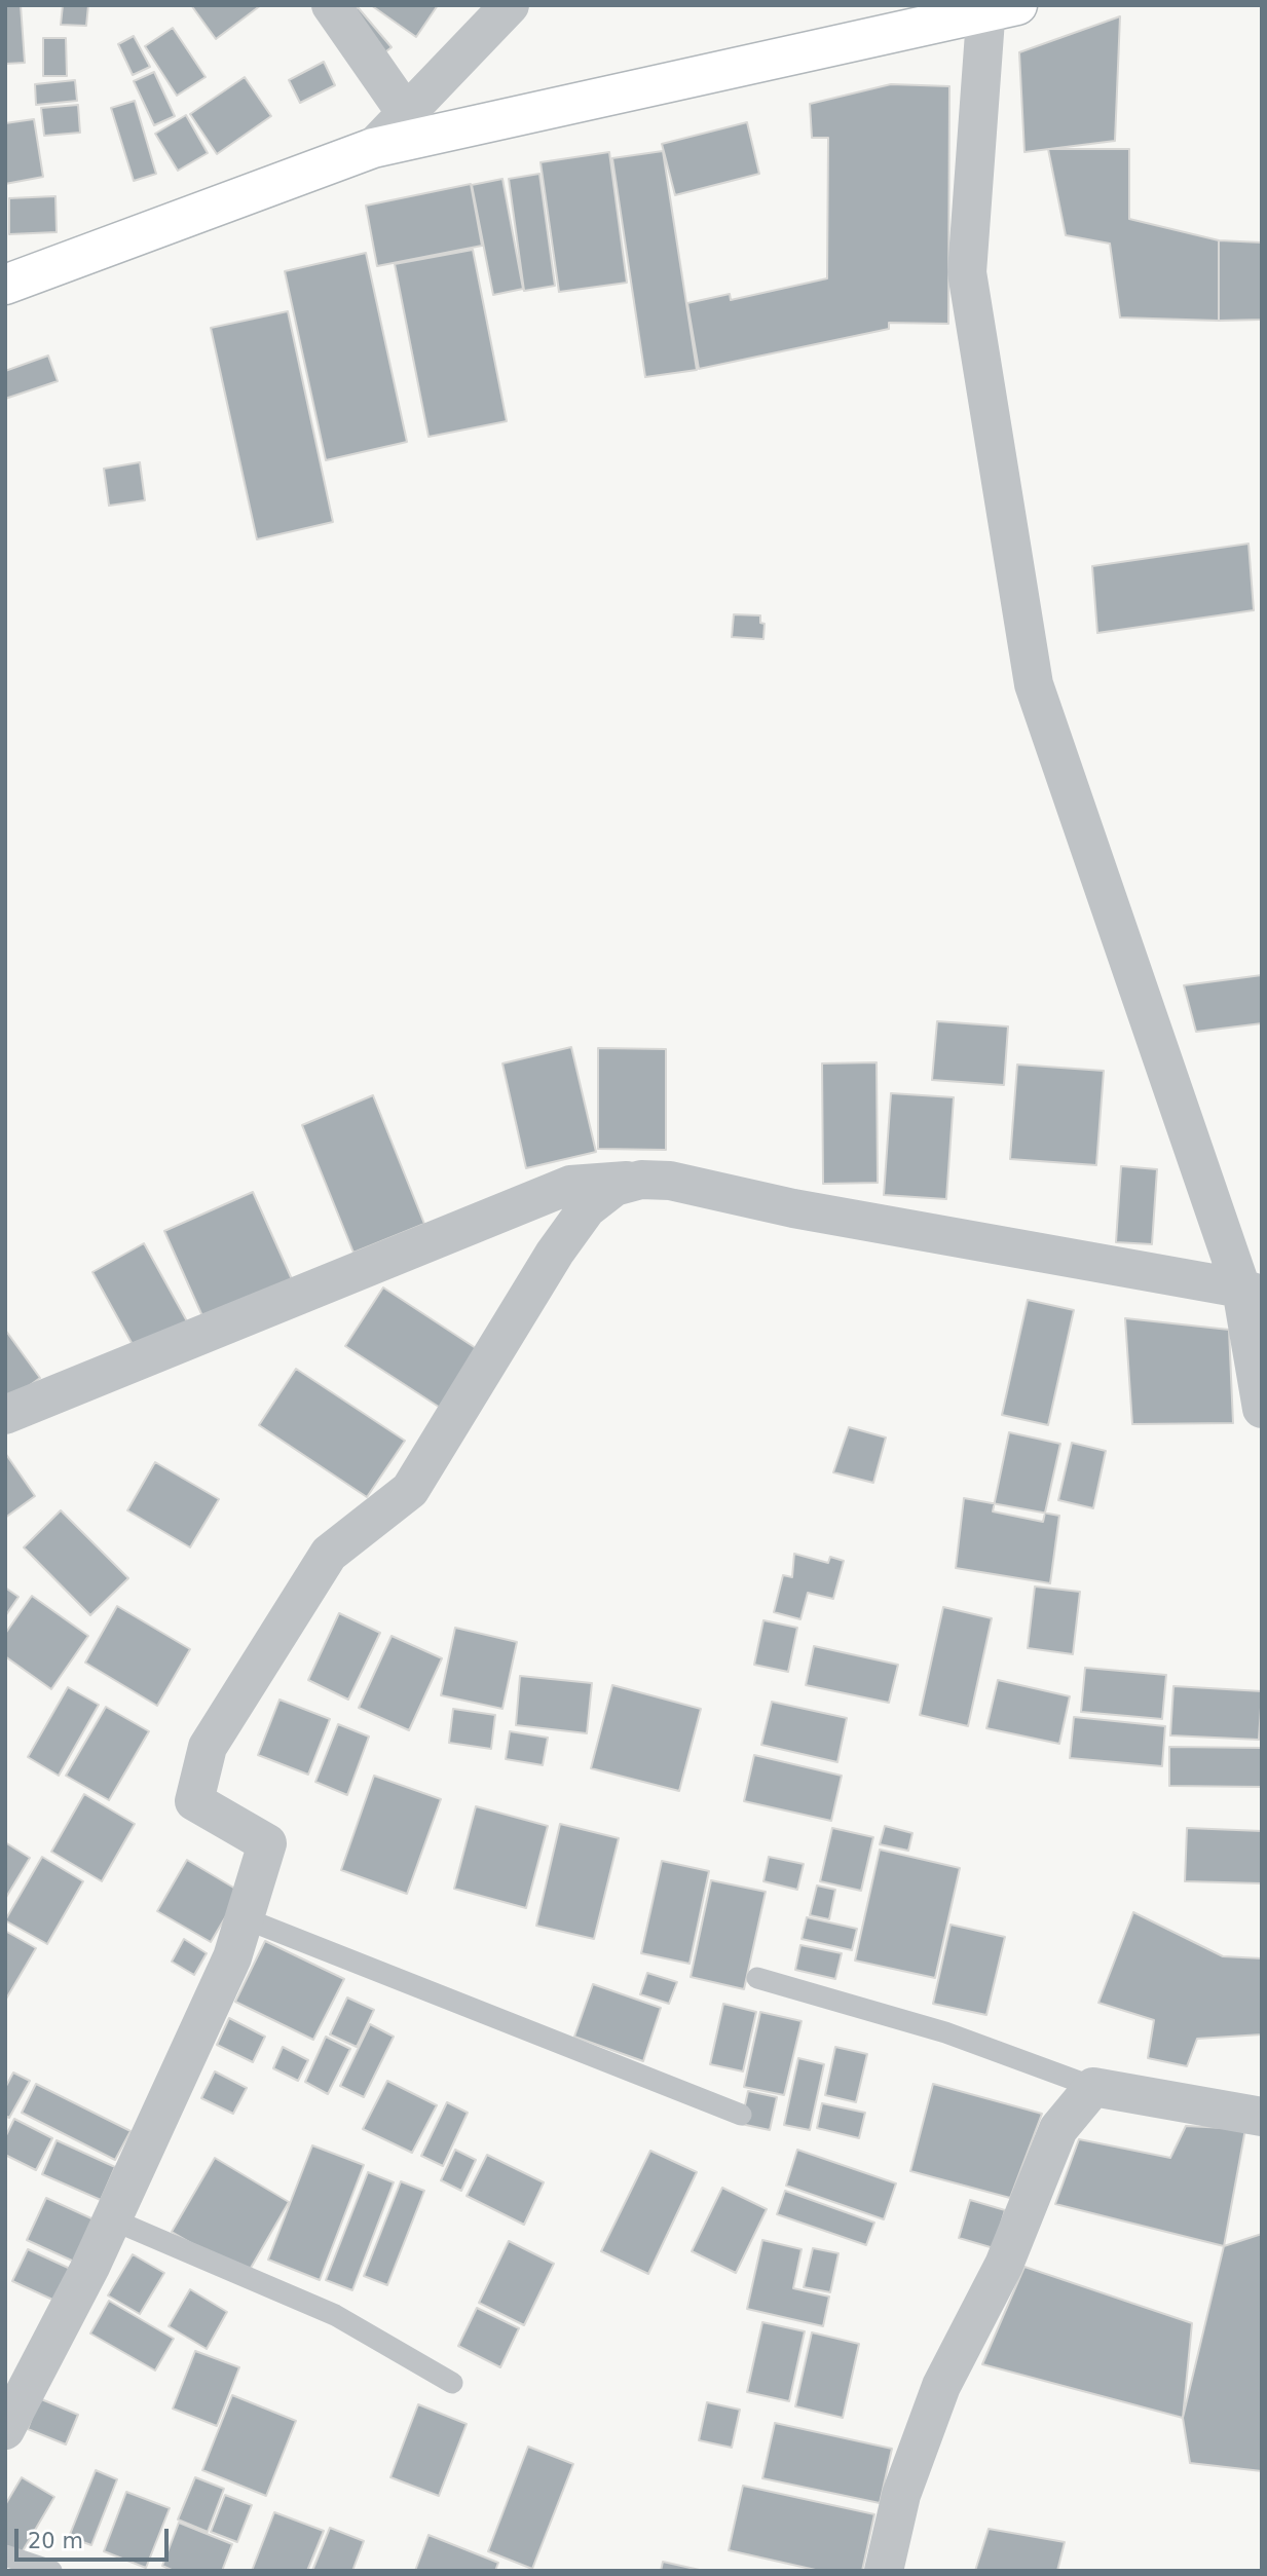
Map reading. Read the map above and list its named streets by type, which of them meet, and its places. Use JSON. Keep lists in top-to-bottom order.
{
  "scale_bar": "20 m"
}
